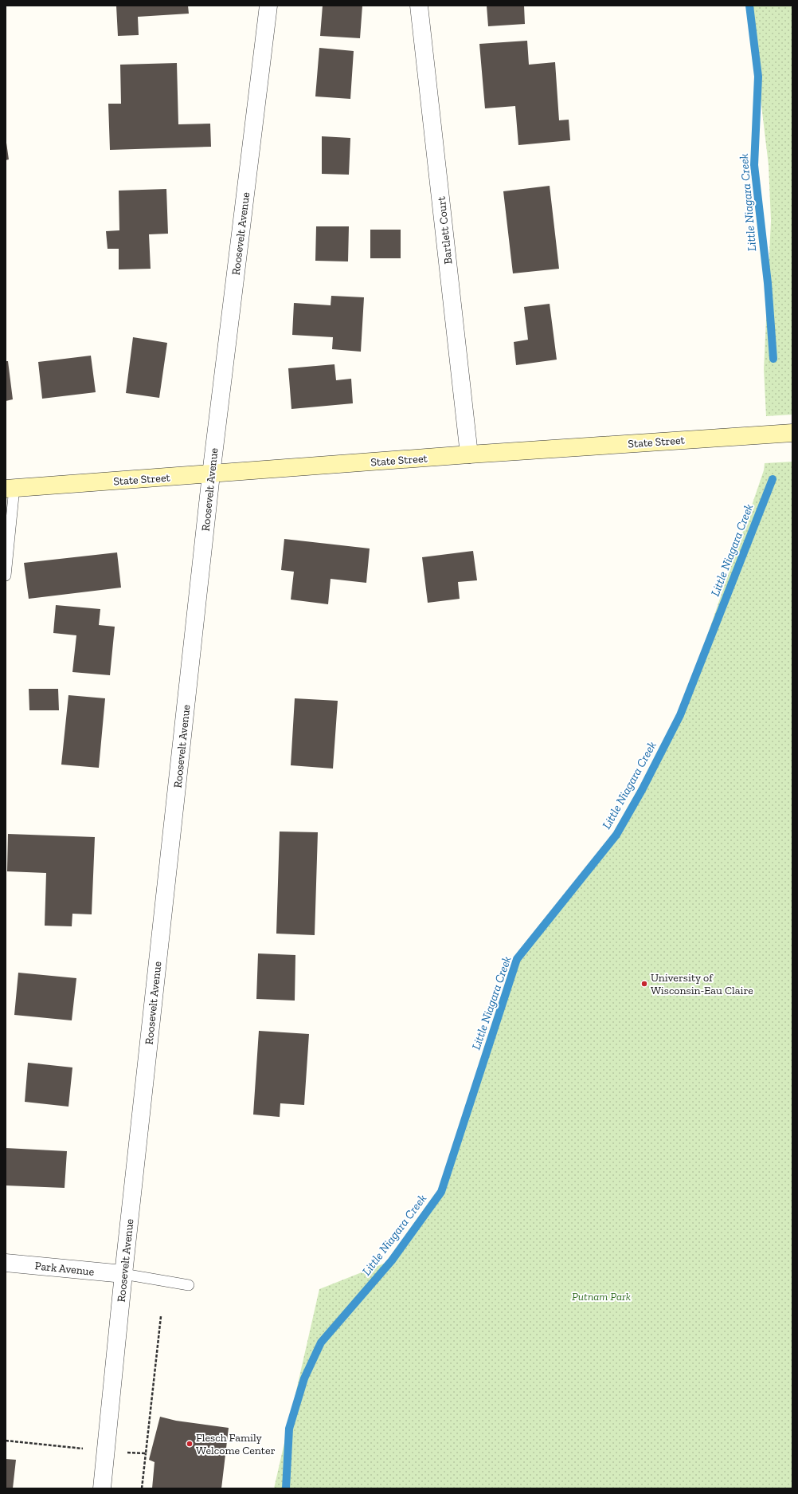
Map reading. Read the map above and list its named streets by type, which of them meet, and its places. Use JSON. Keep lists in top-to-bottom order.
{
  "streets": {
    "main road": ["State Street"],
    "street": ["Bartlett Court", "Roosevelt Avenue", "Park Avenue"]
  },
  "crossings": [
    ["Bartlett Court", "State Street"],
    ["Roosevelt Avenue", "State Street"],
    ["Roosevelt Avenue", "Park Avenue"]
  ],
  "water": ["Little Niagara Creek"],
  "parks": ["Putnam Park"],
  "places": ["University of Wisconsin-Eau Claire", "Flesch Family Welcome Center"]
}
